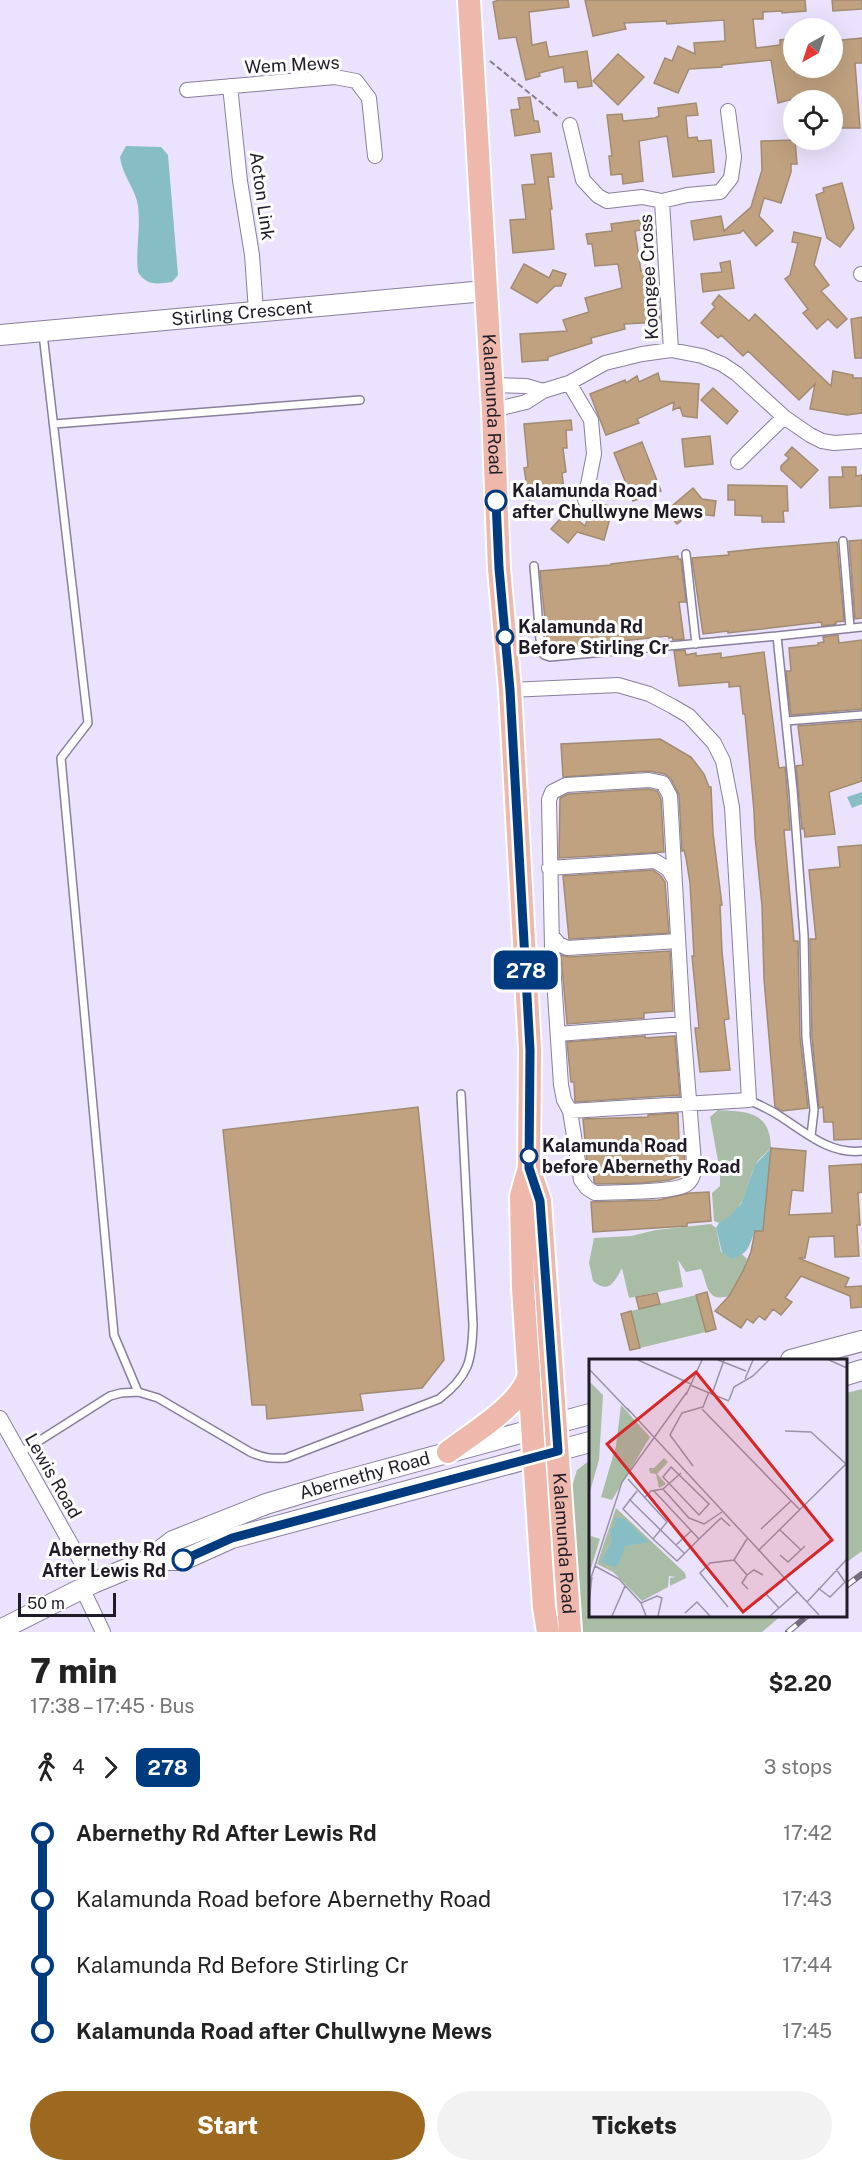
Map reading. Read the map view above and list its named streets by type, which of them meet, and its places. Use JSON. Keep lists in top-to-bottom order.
{
  "streets": {
    "main road": ["Stirling Crescent", "Kalamunda Road", "Abernethy Road"],
    "street": [
      "Wem Mews",
      "Acton Link",
      "Koongee Cross",
      "Lewis Road"
    ]
  },
  "crossings": [
    ["Wem Mews", "Acton Link"],
    ["Acton Link", "Stirling Crescent"],
    ["Stirling Crescent", "Kalamunda Road"],
    ["Kalamunda Road", "Abernethy Road"],
    ["Lewis Road", "Abernethy Road"]
  ],
  "places": [
    "Kalamunda Road after Chullwyne Mews",
    "Kalamunda Rd Before Stirling Cr",
    "Kalamunda Road before Abernethy Road",
    "Abernethy Rd After Lewis Rd"
  ],
  "lines": ["bus line 278"],
  "scale_bar": "50 m",
  "north": "bottom left",
  "page": {
    "on_map": "278",
    "scale": "50 m",
    "heading": ["7 min", "17:38 – 17:45 · Bus", "$2.20"],
    "legs": ["4", "278", "3 stops"],
    "list": [
      {
        "name": "Abernethy Rd After Lewis Rd",
        "value": "17:42"
      },
      {
        "name": "Kalamunda Road before Abernethy Road",
        "value": "17:43"
      },
      {
        "name": "Kalamunda Rd Before Stirling Cr",
        "value": "17:44"
      },
      {
        "name": "Kalamunda Road after Chullwyne Mews",
        "value": "17:45"
      }
    ],
    "buttons": ["Start", "Tickets"]
  }
}
